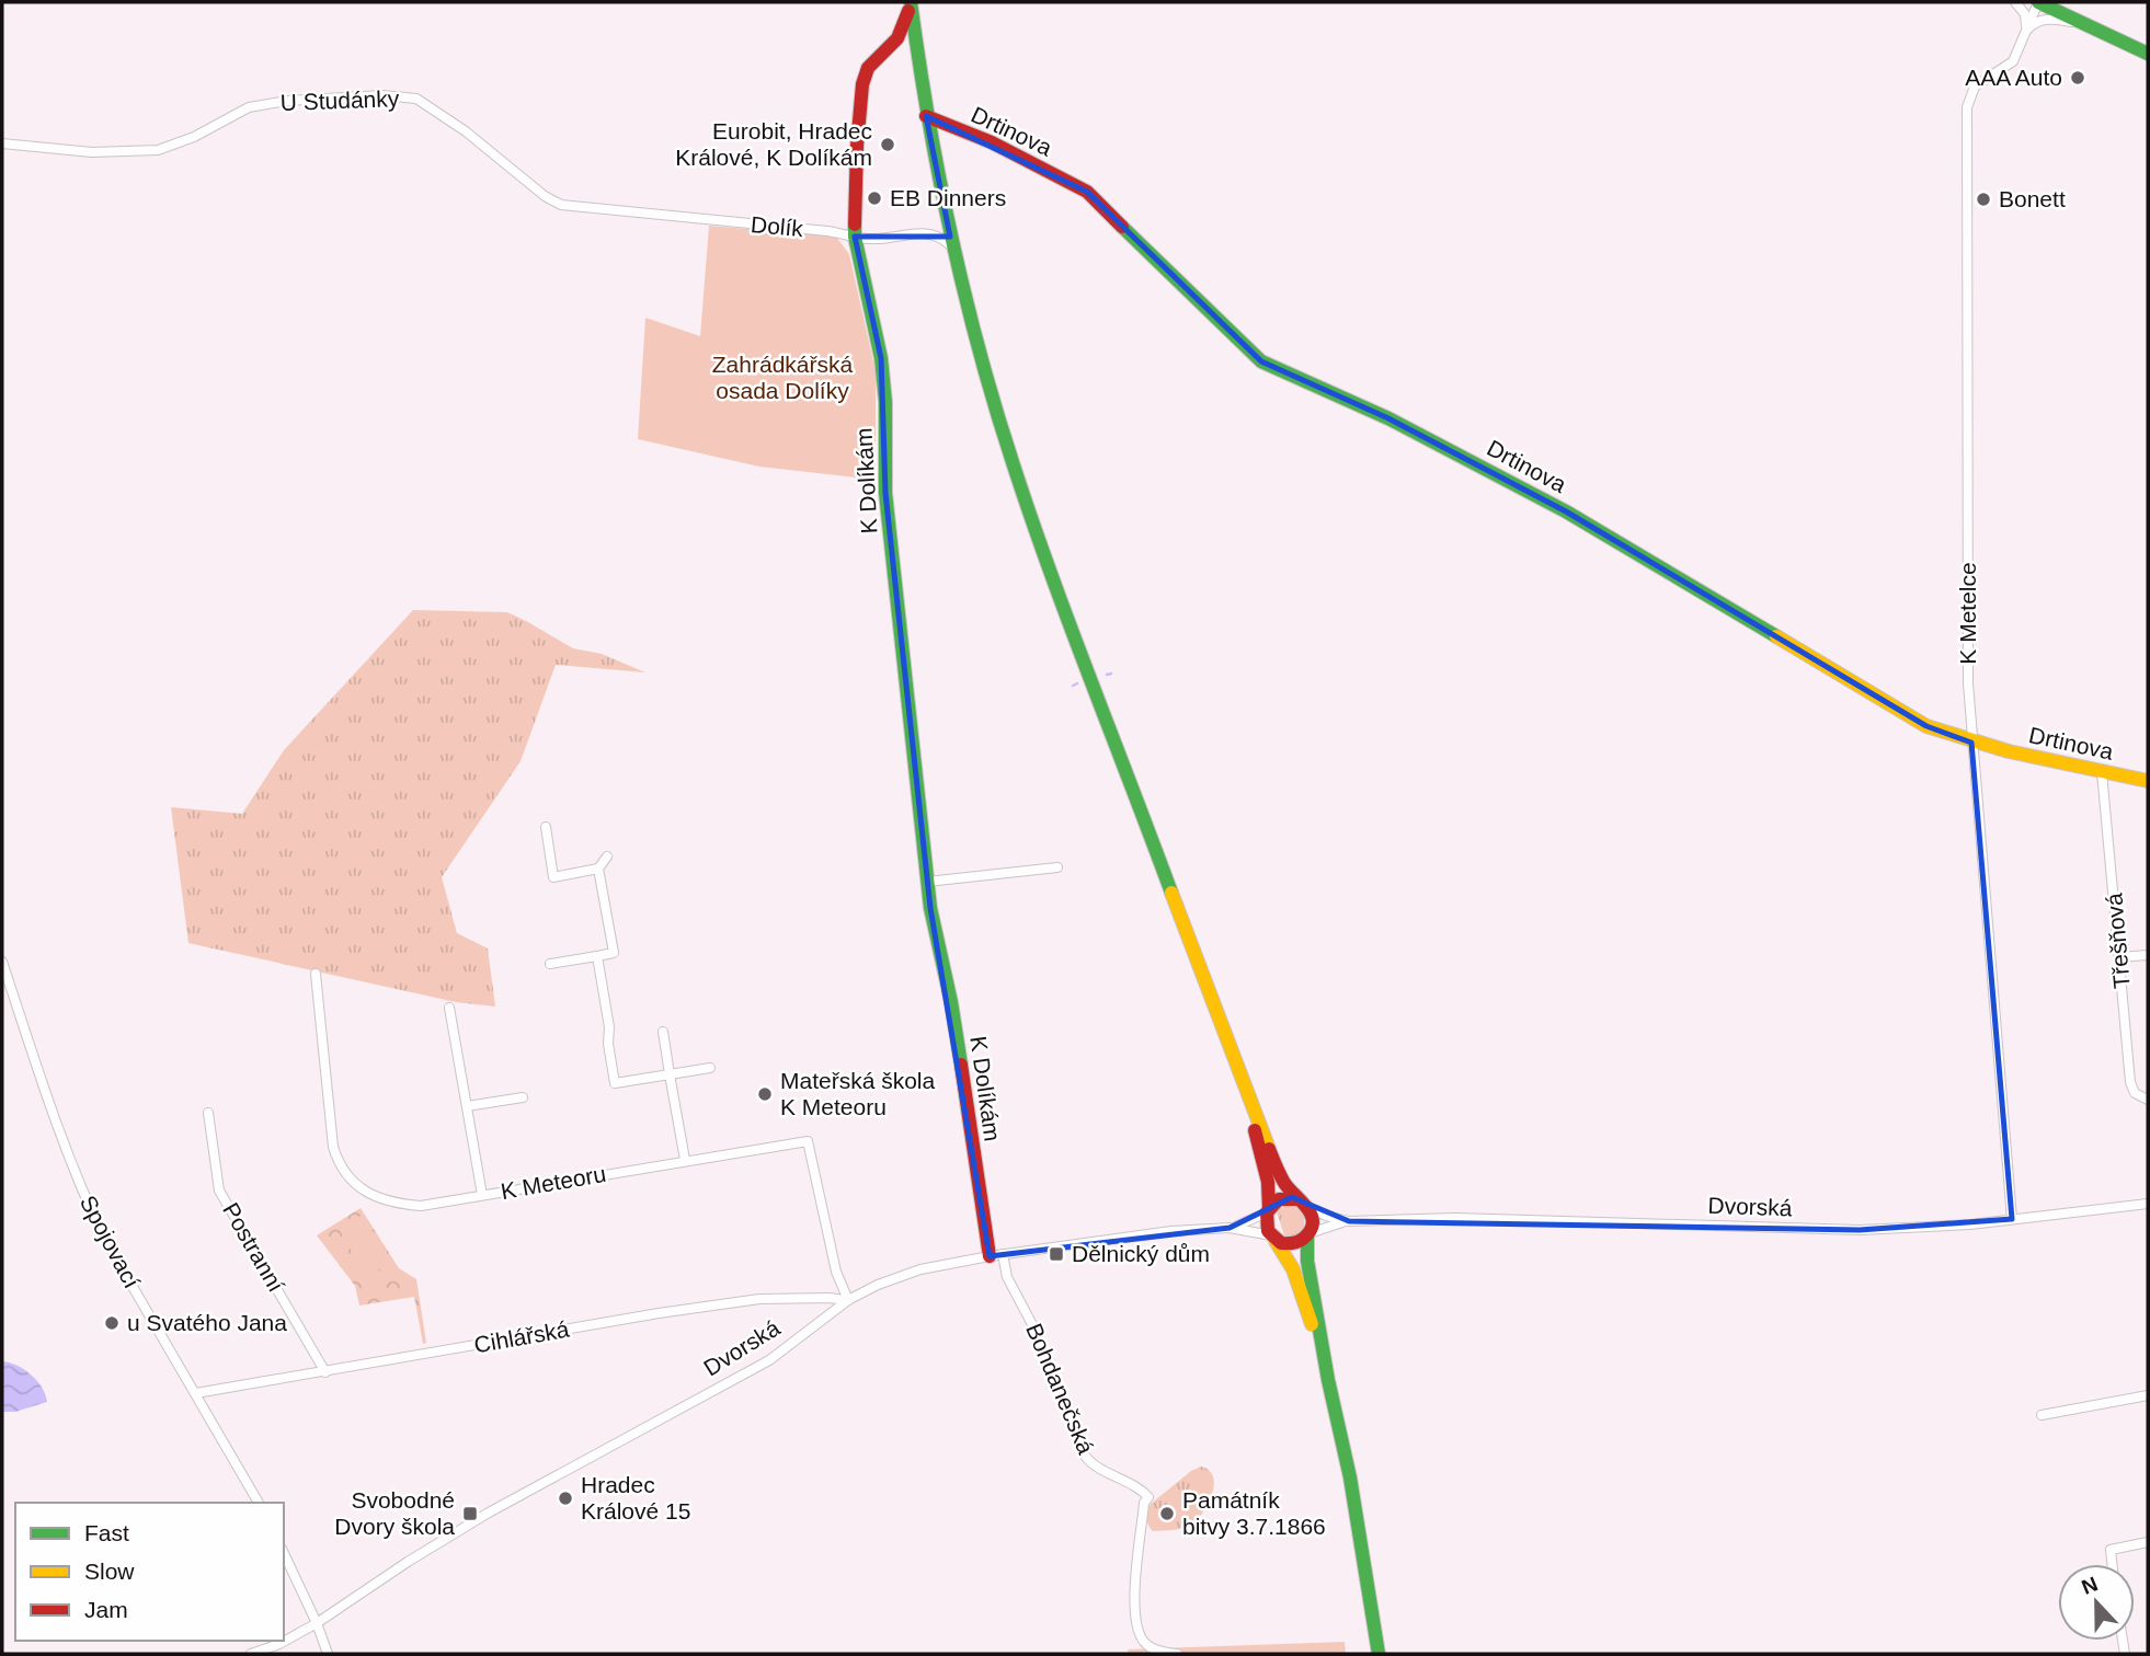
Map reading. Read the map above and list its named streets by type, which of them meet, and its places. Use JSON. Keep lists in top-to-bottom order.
{
  "streets": {
    "street": [
      "U Studánky",
      "Drtinova",
      "Dolík",
      "K Dolíkám",
      "K Metelce",
      "Třešňová",
      "K Meteoru",
      "Dvorská",
      "Spojovací",
      "Postranní",
      "Cihlářská",
      "Bohdanečská"
    ]
  },
  "crossings": [
    ["U Studánky", "Dolík"],
    ["Drtinova", "K Metelce"],
    ["Drtinova", "Třešňová"],
    ["Dolík", "K Dolíkám"],
    ["K Dolíkám", "Dvorská"],
    ["K Dolíkám", "Bohdanečská"],
    ["K Metelce", "Dvorská"],
    ["K Meteoru", "Dvorská"],
    ["K Meteoru", "Cihlářská"],
    ["Dvorská", "Cihlářská"],
    ["Dvorská", "Bohdanečská"],
    ["Spojovací", "Cihlářská"],
    ["Postranní", "Cihlářská"]
  ],
  "parks": ["Zahrádkářská osada Dolíky"],
  "places": {
    "other": [
      "AAA Auto",
      "Eurobit, Hradec Králové, K Dolíkám",
      "EB Dinners",
      "Bonett",
      "Mateřská škola K Meteoru",
      "u Svatého Jana",
      "Hradec Králové 15",
      "Památník bitvy 3.7.1866"
    ],
    "transit": ["Dělnický dům", "Svobodné Dvory škola"]
  },
  "legend": ["Fast", "Slow", "Jam"],
  "north": "top"
}
